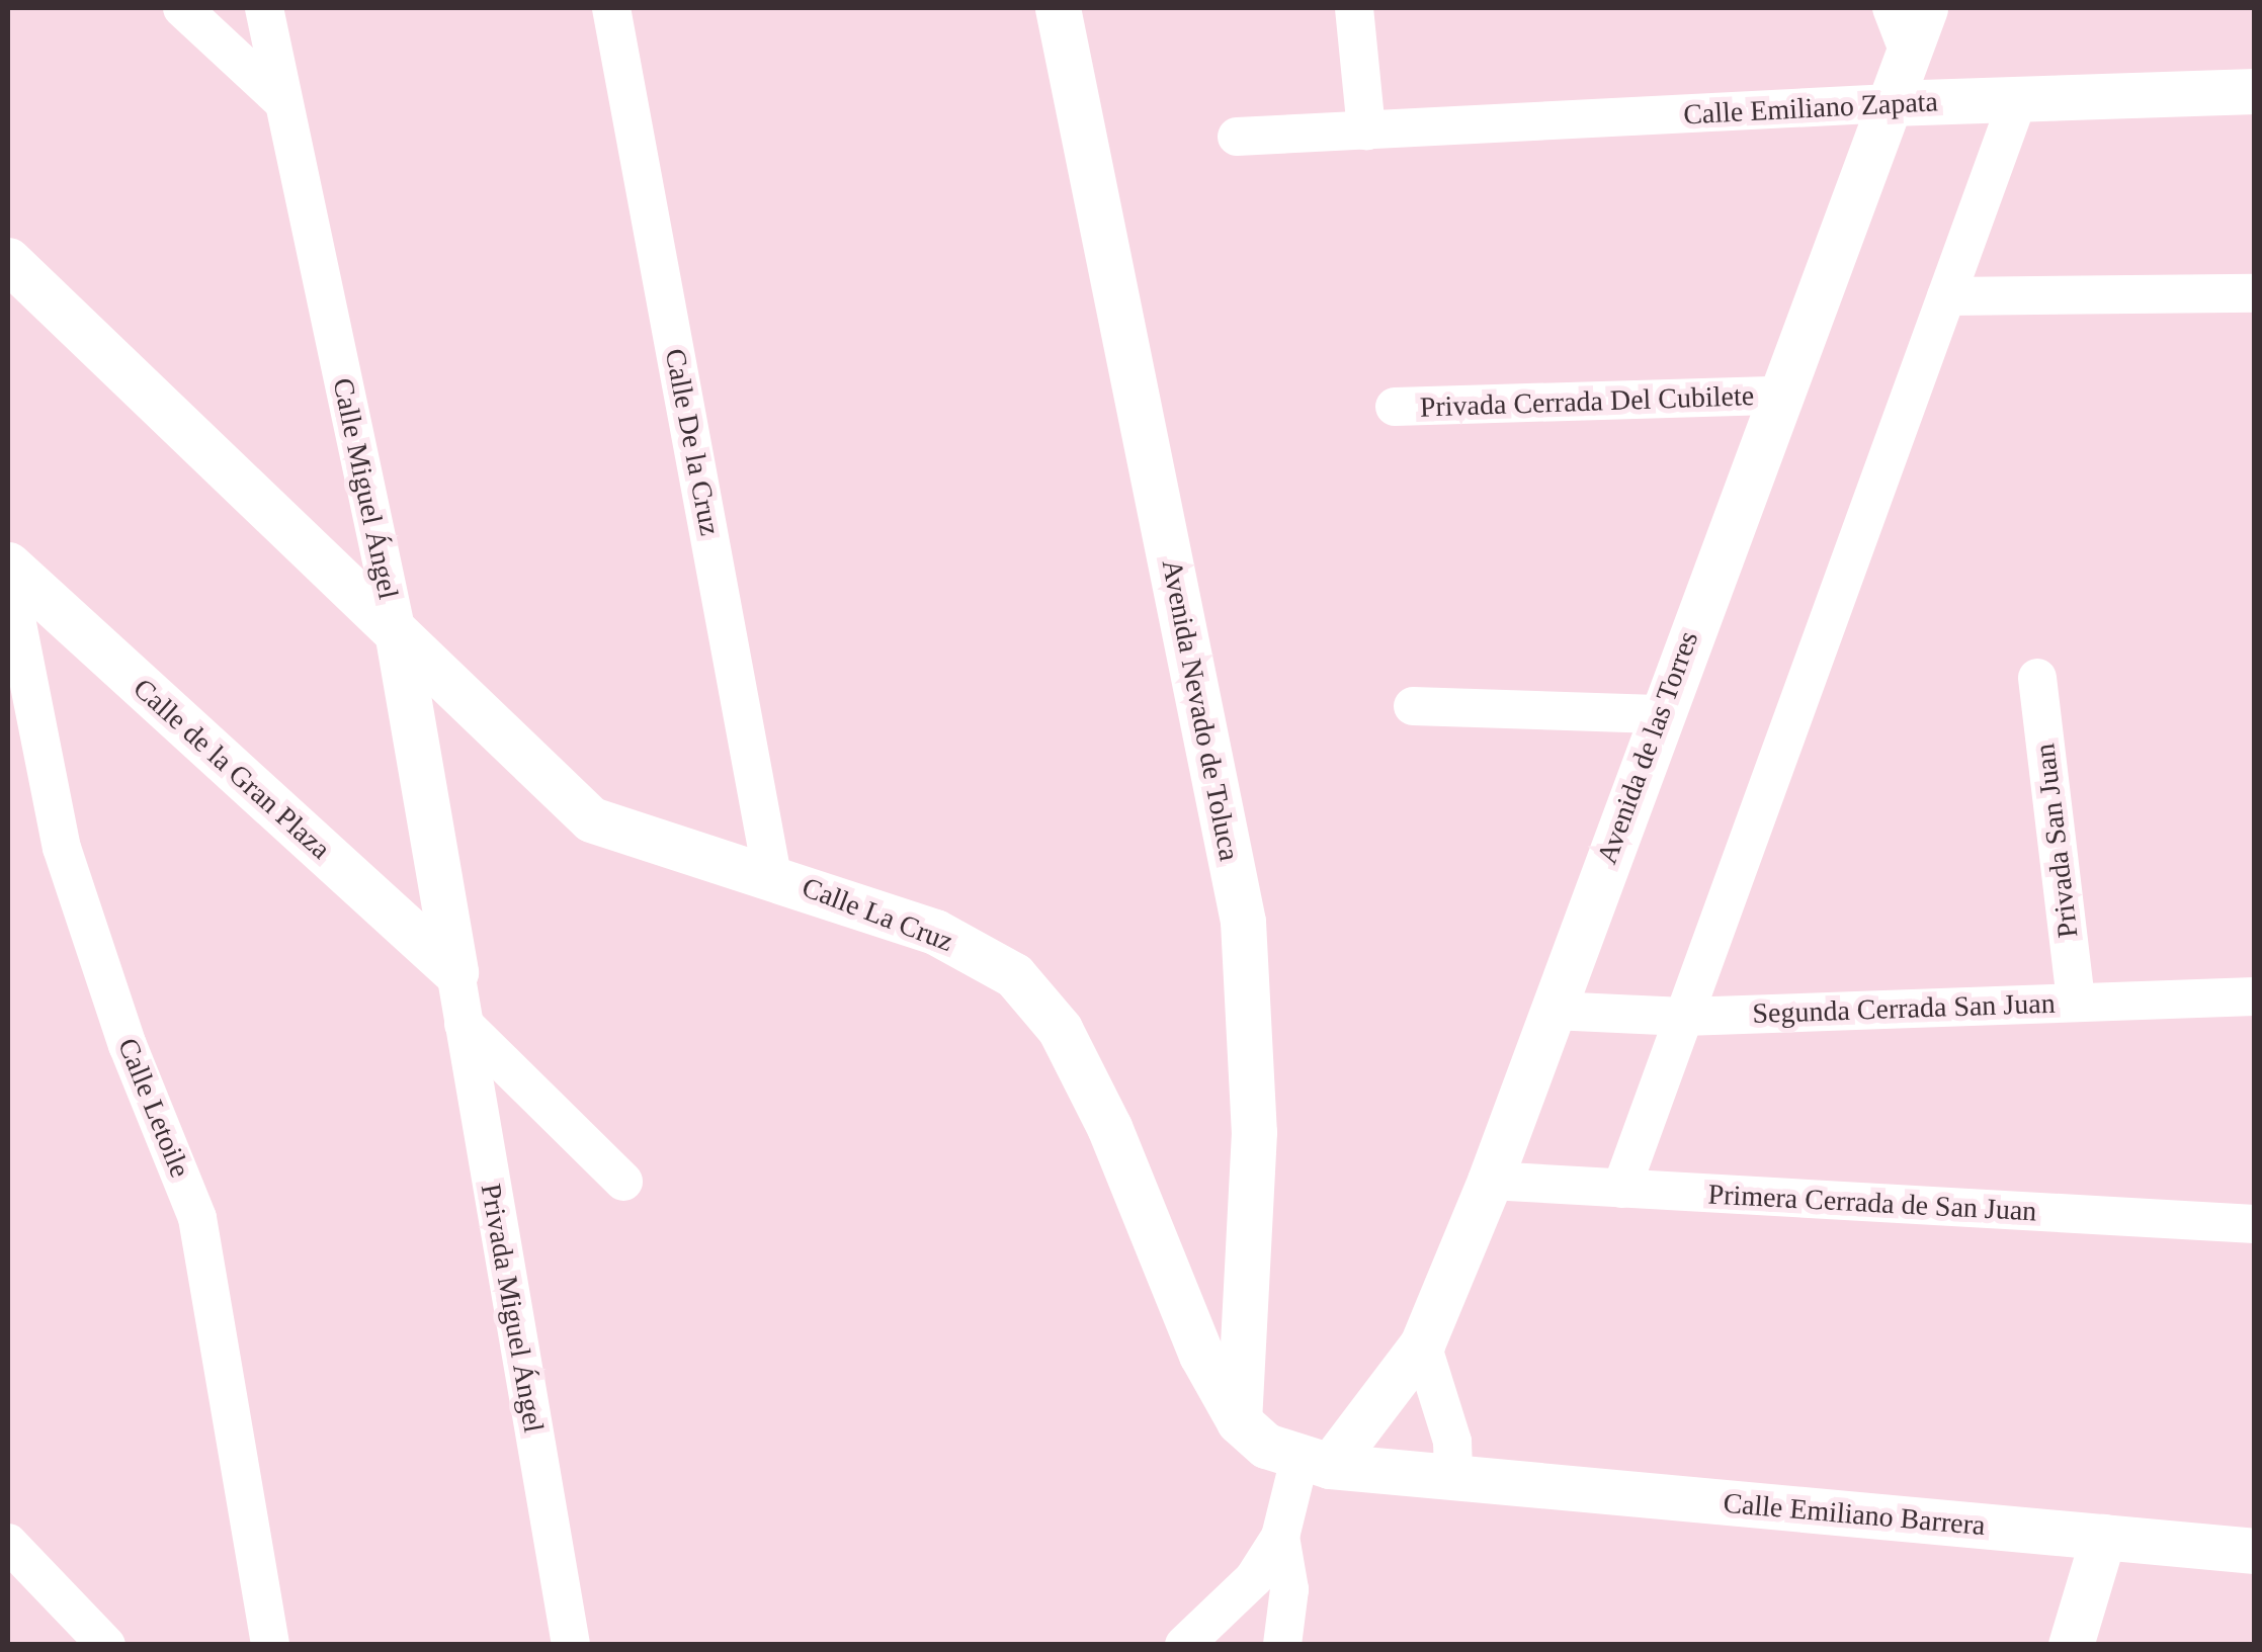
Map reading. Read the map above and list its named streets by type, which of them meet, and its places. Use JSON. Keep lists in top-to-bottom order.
{
  "streets": {
    "street": [
      "Calle Emiliano Zapata",
      "Privada Cerrada Del Cubilete",
      "Calle De la Cruz",
      "Calle Miguel Ángel",
      "Avenida Nevado de Toluca",
      "Avenida de las Torres",
      "Calle de la Gran Plaza",
      "Privada San Juan",
      "Calle La Cruz",
      "Segunda Cerrada San Juan",
      "Calle Letoile",
      "Primera Cerrada de San Juan",
      "Privada Miguel Ángel",
      "Calle Emiliano Barrera"
    ]
  },
  "crossings": [
    ["Calle Emiliano Zapata", "Avenida de las Torres"],
    ["Privada Cerrada Del Cubilete", "Avenida de las Torres"],
    ["Calle De la Cruz", "Calle La Cruz"],
    ["Calle Miguel Ángel", "Calle de la Gran Plaza"],
    ["Calle Miguel Ángel", "Calle La Cruz"],
    ["Calle Miguel Ángel", "Privada Miguel Ángel"],
    ["Avenida Nevado de Toluca", "Avenida de las Torres"],
    ["Avenida Nevado de Toluca", "Calle La Cruz"],
    ["Avenida de las Torres", "Calle La Cruz"],
    ["Avenida de las Torres", "Segunda Cerrada San Juan"],
    ["Avenida de las Torres", "Primera Cerrada de San Juan"],
    ["Calle de la Gran Plaza", "Privada Miguel Ángel"],
    ["Privada San Juan", "Segunda Cerrada San Juan"]
  ]
}
